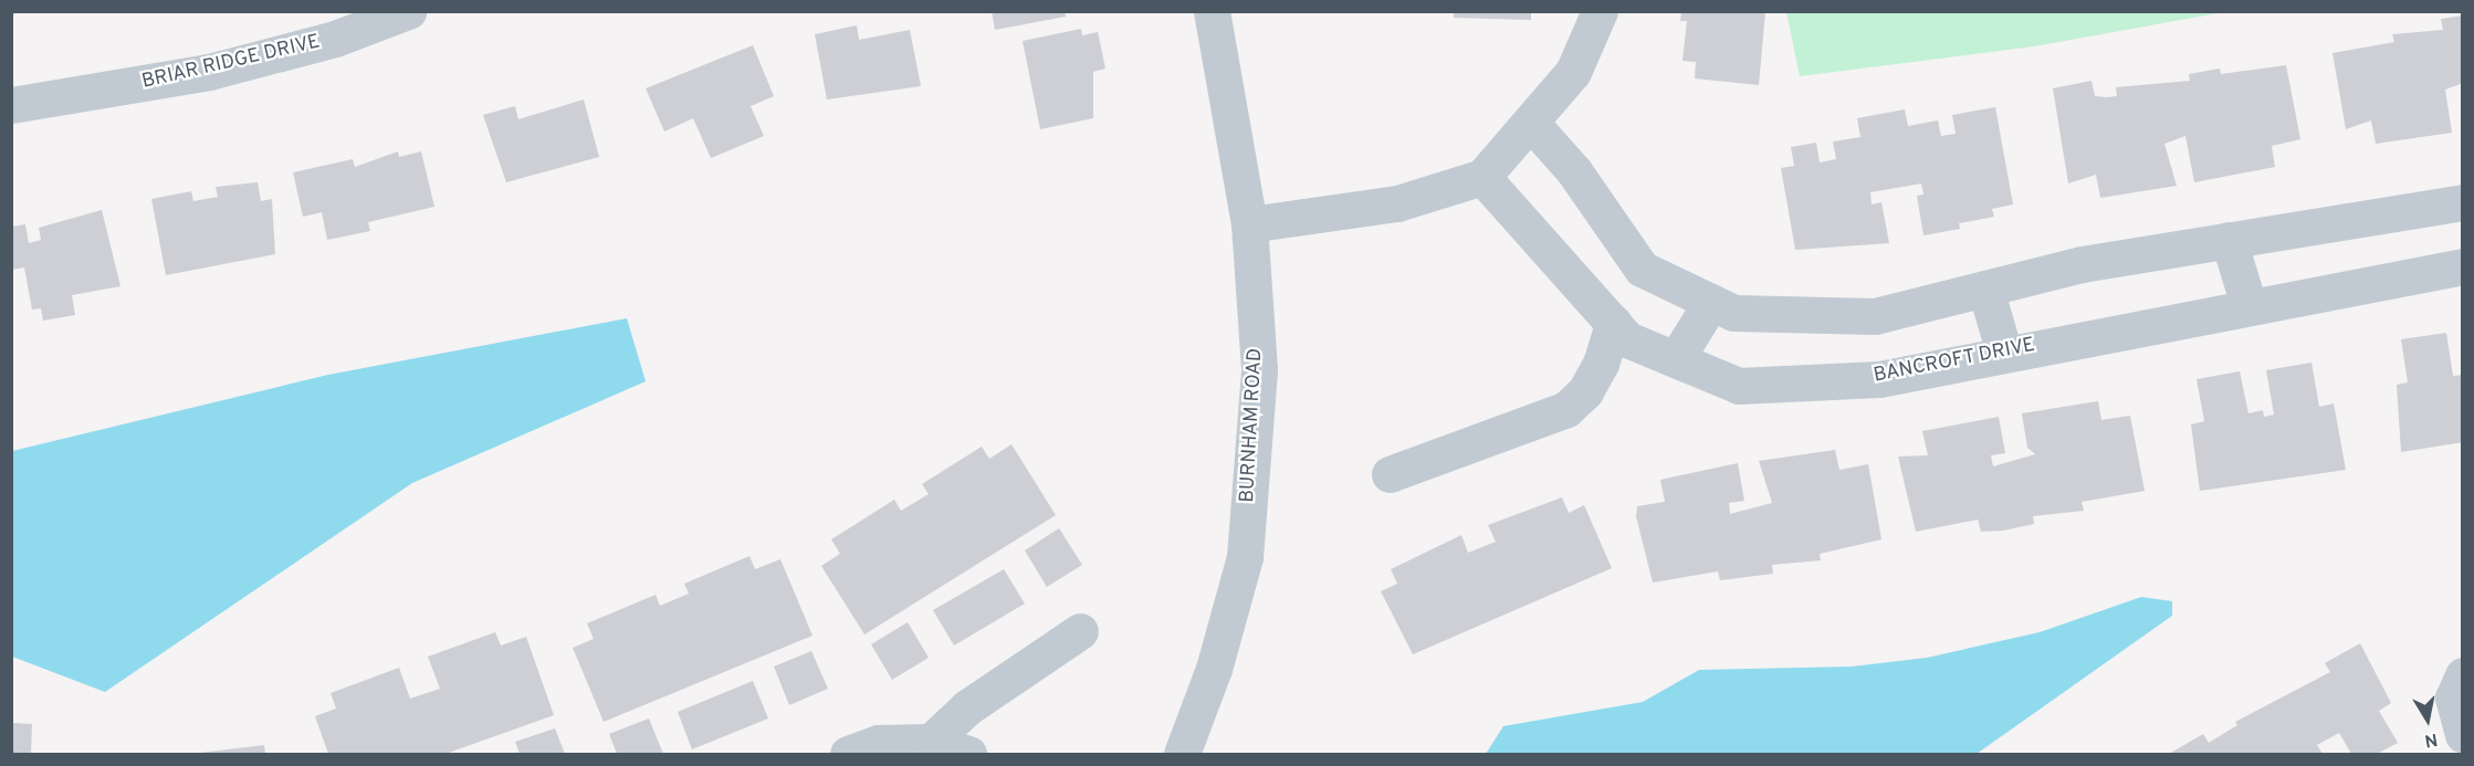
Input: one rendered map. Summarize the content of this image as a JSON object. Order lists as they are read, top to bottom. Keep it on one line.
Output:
{"streets":{"street":["BRIAR RIDGE DRIVE","BANCROFT DRIVE","BURNHAM ROAD"]},"north":"bottom"}
